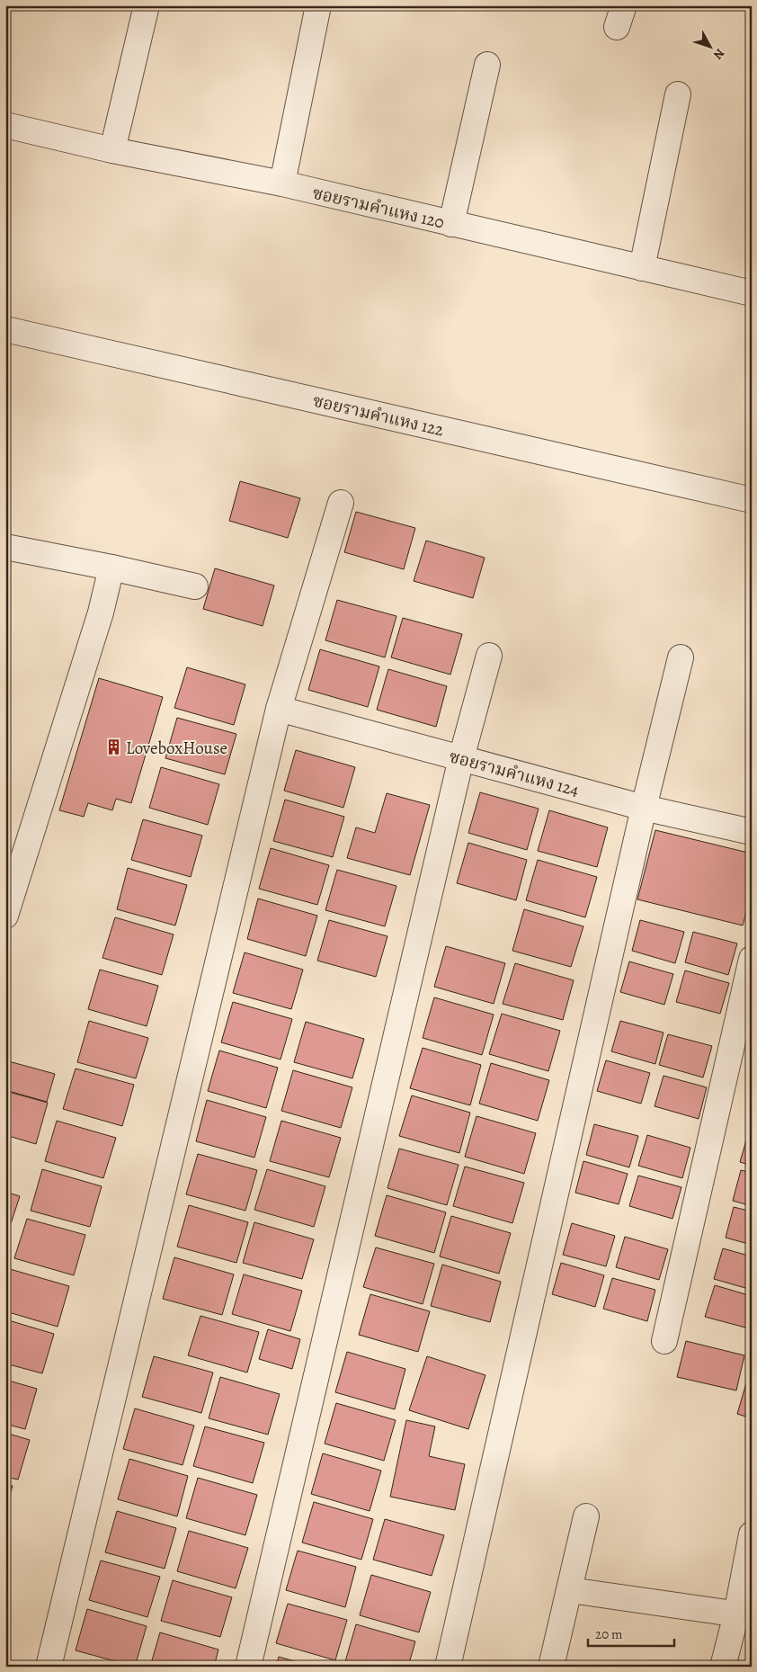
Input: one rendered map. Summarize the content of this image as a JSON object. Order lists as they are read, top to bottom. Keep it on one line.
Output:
{"streets":{"street":["ซอยรามคำแหง 120","ซอยรามคำแหง 122","ซอยรามคำแหง 124"]},"places":{"building":["LoveboxHouse"]},"scale_bar":"20 m","north":"bottom right"}
